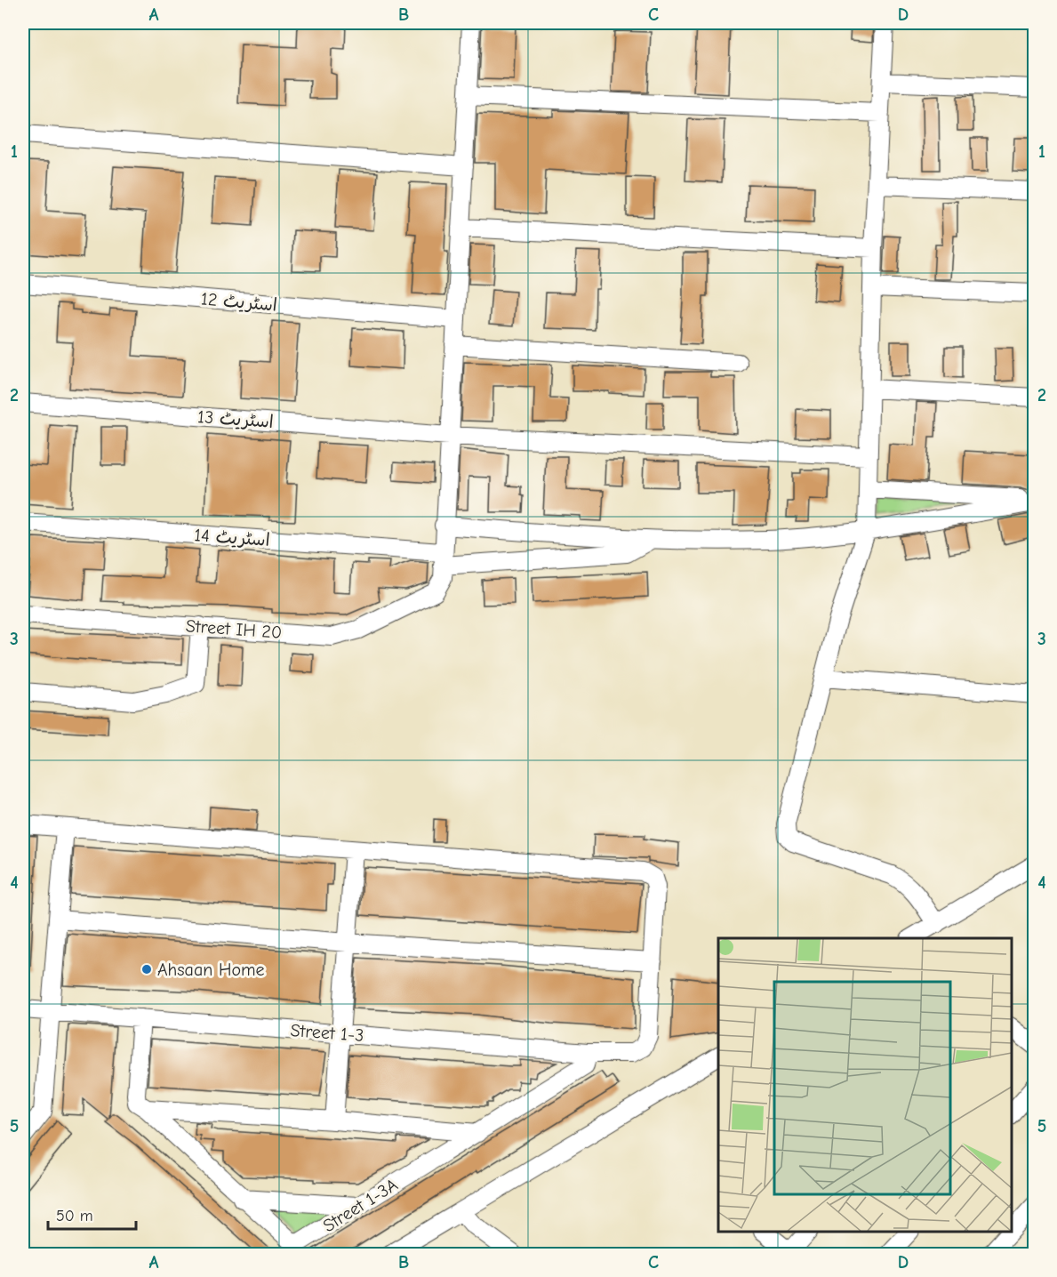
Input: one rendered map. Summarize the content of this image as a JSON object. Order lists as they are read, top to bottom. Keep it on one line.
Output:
{"streets":{"street":["اسٹریٹ 12","اسٹریٹ 13","اسٹریٹ 14","Street IH 20","Street 1-3","Street 1-3A"]},"crossings":[["اسٹریٹ 14","Street IH 20"],["Street 1-3","Street 1-3A"]],"places":["Ahsaan Home"],"scale_bar":"50 m","grid":{"columns":["A","B","C","D"],"rows":["1","2","3","4","5"]}}
